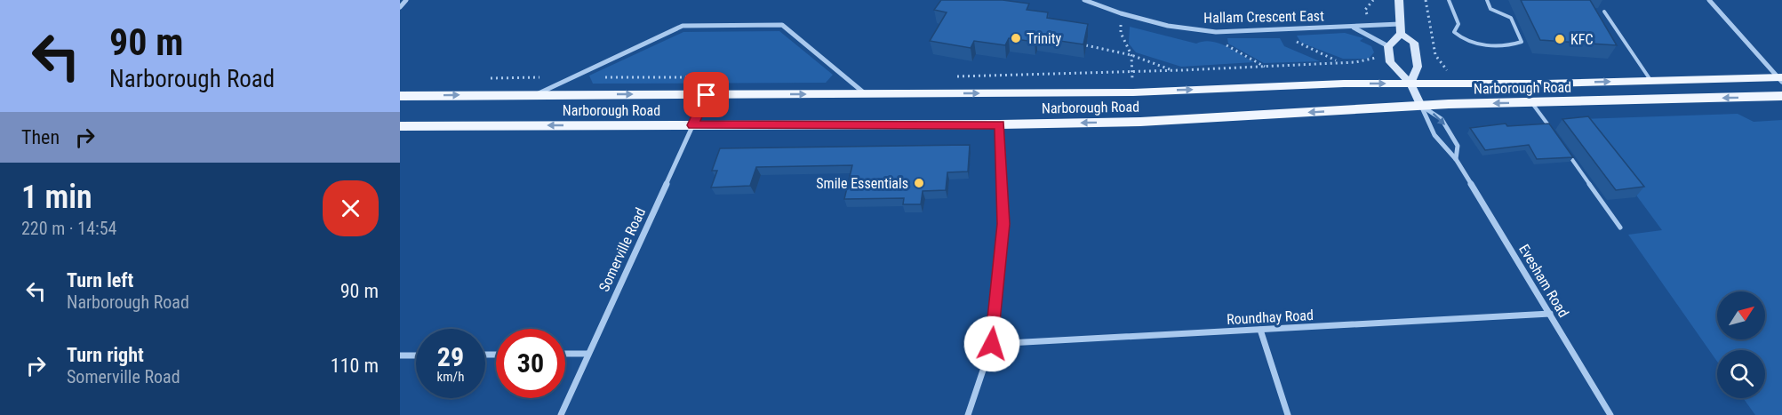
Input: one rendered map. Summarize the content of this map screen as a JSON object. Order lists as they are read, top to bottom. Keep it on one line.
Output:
{"streets":{"main road":["Narborough Road"],"street":["Hallam Crescent East","Somerville Road","Evesham Road","Roundhay Road"]},"crossings":[["Narborough Road","Somerville Road"],["Narborough Road","Evesham Road"],["Evesham Road","Roundhay Road"]],"places":["Trinity","KFC","Smile Essentials"],"north":"top right","page":{"turn":["90 m","Narborough Road"],"then":"Then","heading":["1 min","220 m · 14:54"],"list":[{"name":"Turn left","note":"Narborough Road","value":"90 m"},{"name":"Turn right","note":"Somerville Road","value":"110 m"}],"speed":"29 km/h","limit":"30"}}
